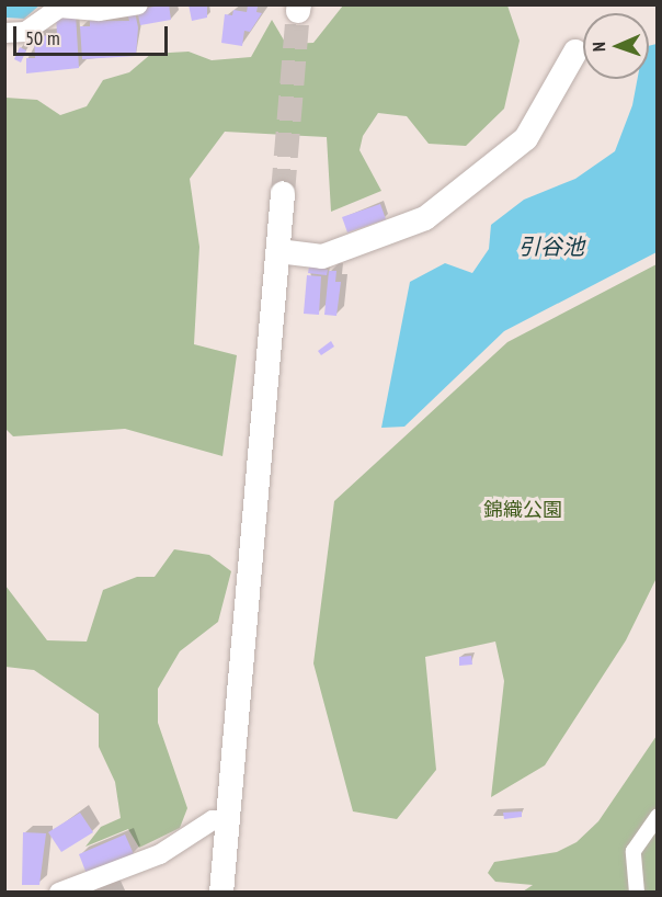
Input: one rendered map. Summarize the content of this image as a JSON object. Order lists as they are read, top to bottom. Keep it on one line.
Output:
{"water":["引谷池"],"parks":["錦織公園"],"scale_bar":"50 m","north":"left"}
